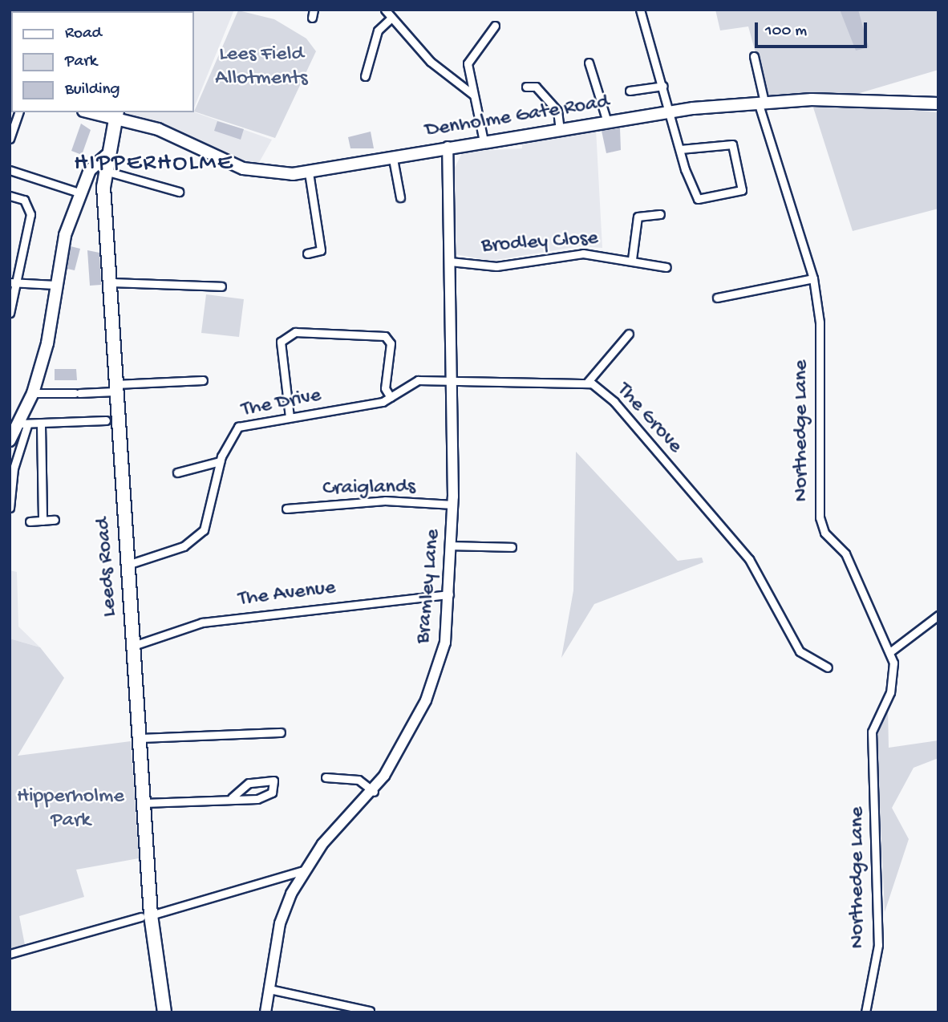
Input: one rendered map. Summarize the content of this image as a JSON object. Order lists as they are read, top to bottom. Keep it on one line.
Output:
{"streets":{"highway":["Leeds Road"],"main road":["Denholme Gate Road"],"street":["Brodley Close","The Drive","The Grove","Northedge Lane","Craiglands","Bramley Lane","The Avenue"]},"crossings":[["Denholme Gate Road","Northedge Lane"],["Denholme Gate Road","Leeds Road"],["Denholme Gate Road","Bramley Lane"],["Brodley Close","Bramley Lane"],["The Drive","The Grove"],["The Drive","Leeds Road"],["The Drive","Bramley Lane"],["The Grove","Bramley Lane"],["Craiglands","Bramley Lane"],["Leeds Road","The Avenue"],["Bramley Lane","The Avenue"]],"districts":["HIPPERHOLME"],"parks":["Lees Field Allotments","Hipperholme Park"],"legend":["Road","Park","Building"],"scale_bar":"100 m"}
